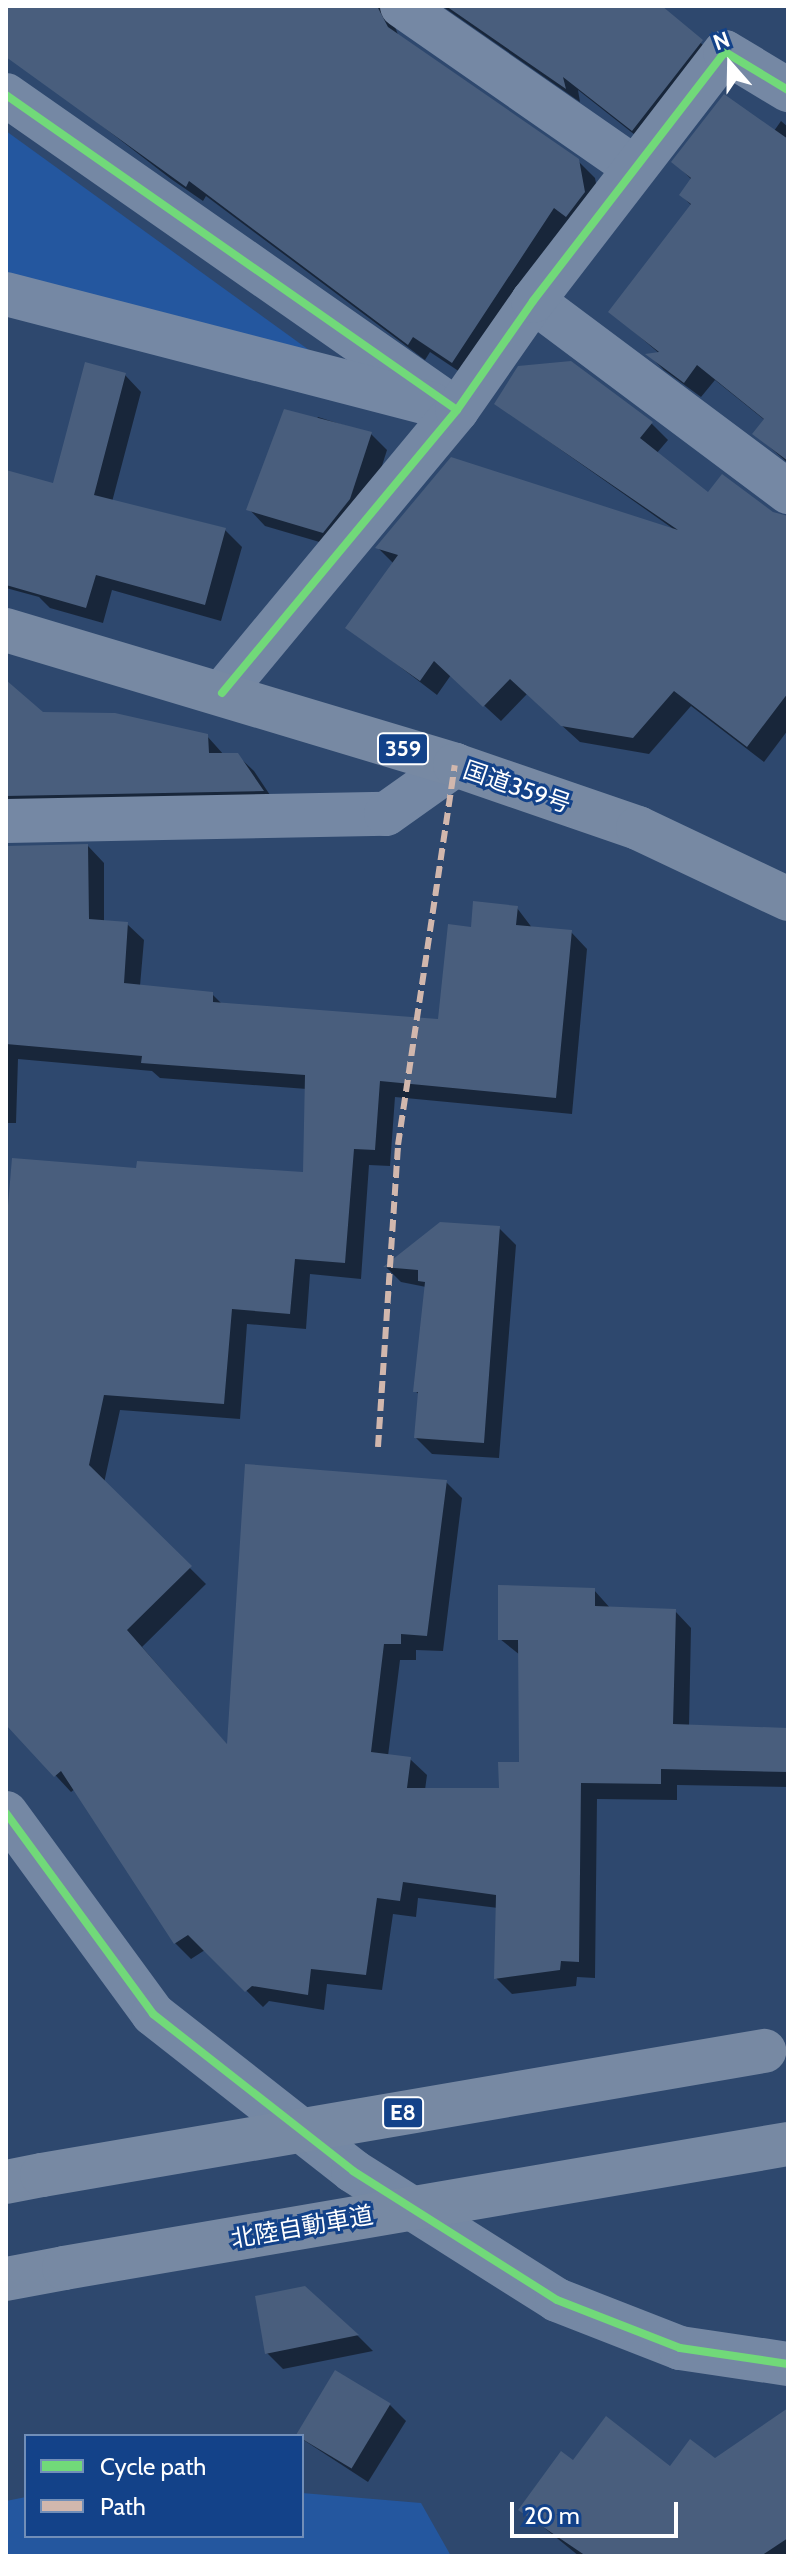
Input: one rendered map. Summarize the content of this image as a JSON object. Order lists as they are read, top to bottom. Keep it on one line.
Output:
{"streets":{"highway":["359","国道359号","E8","北陸自動車道"]},"legend":["Cycle path","Path"],"scale_bar":"20 m","north":"top"}
